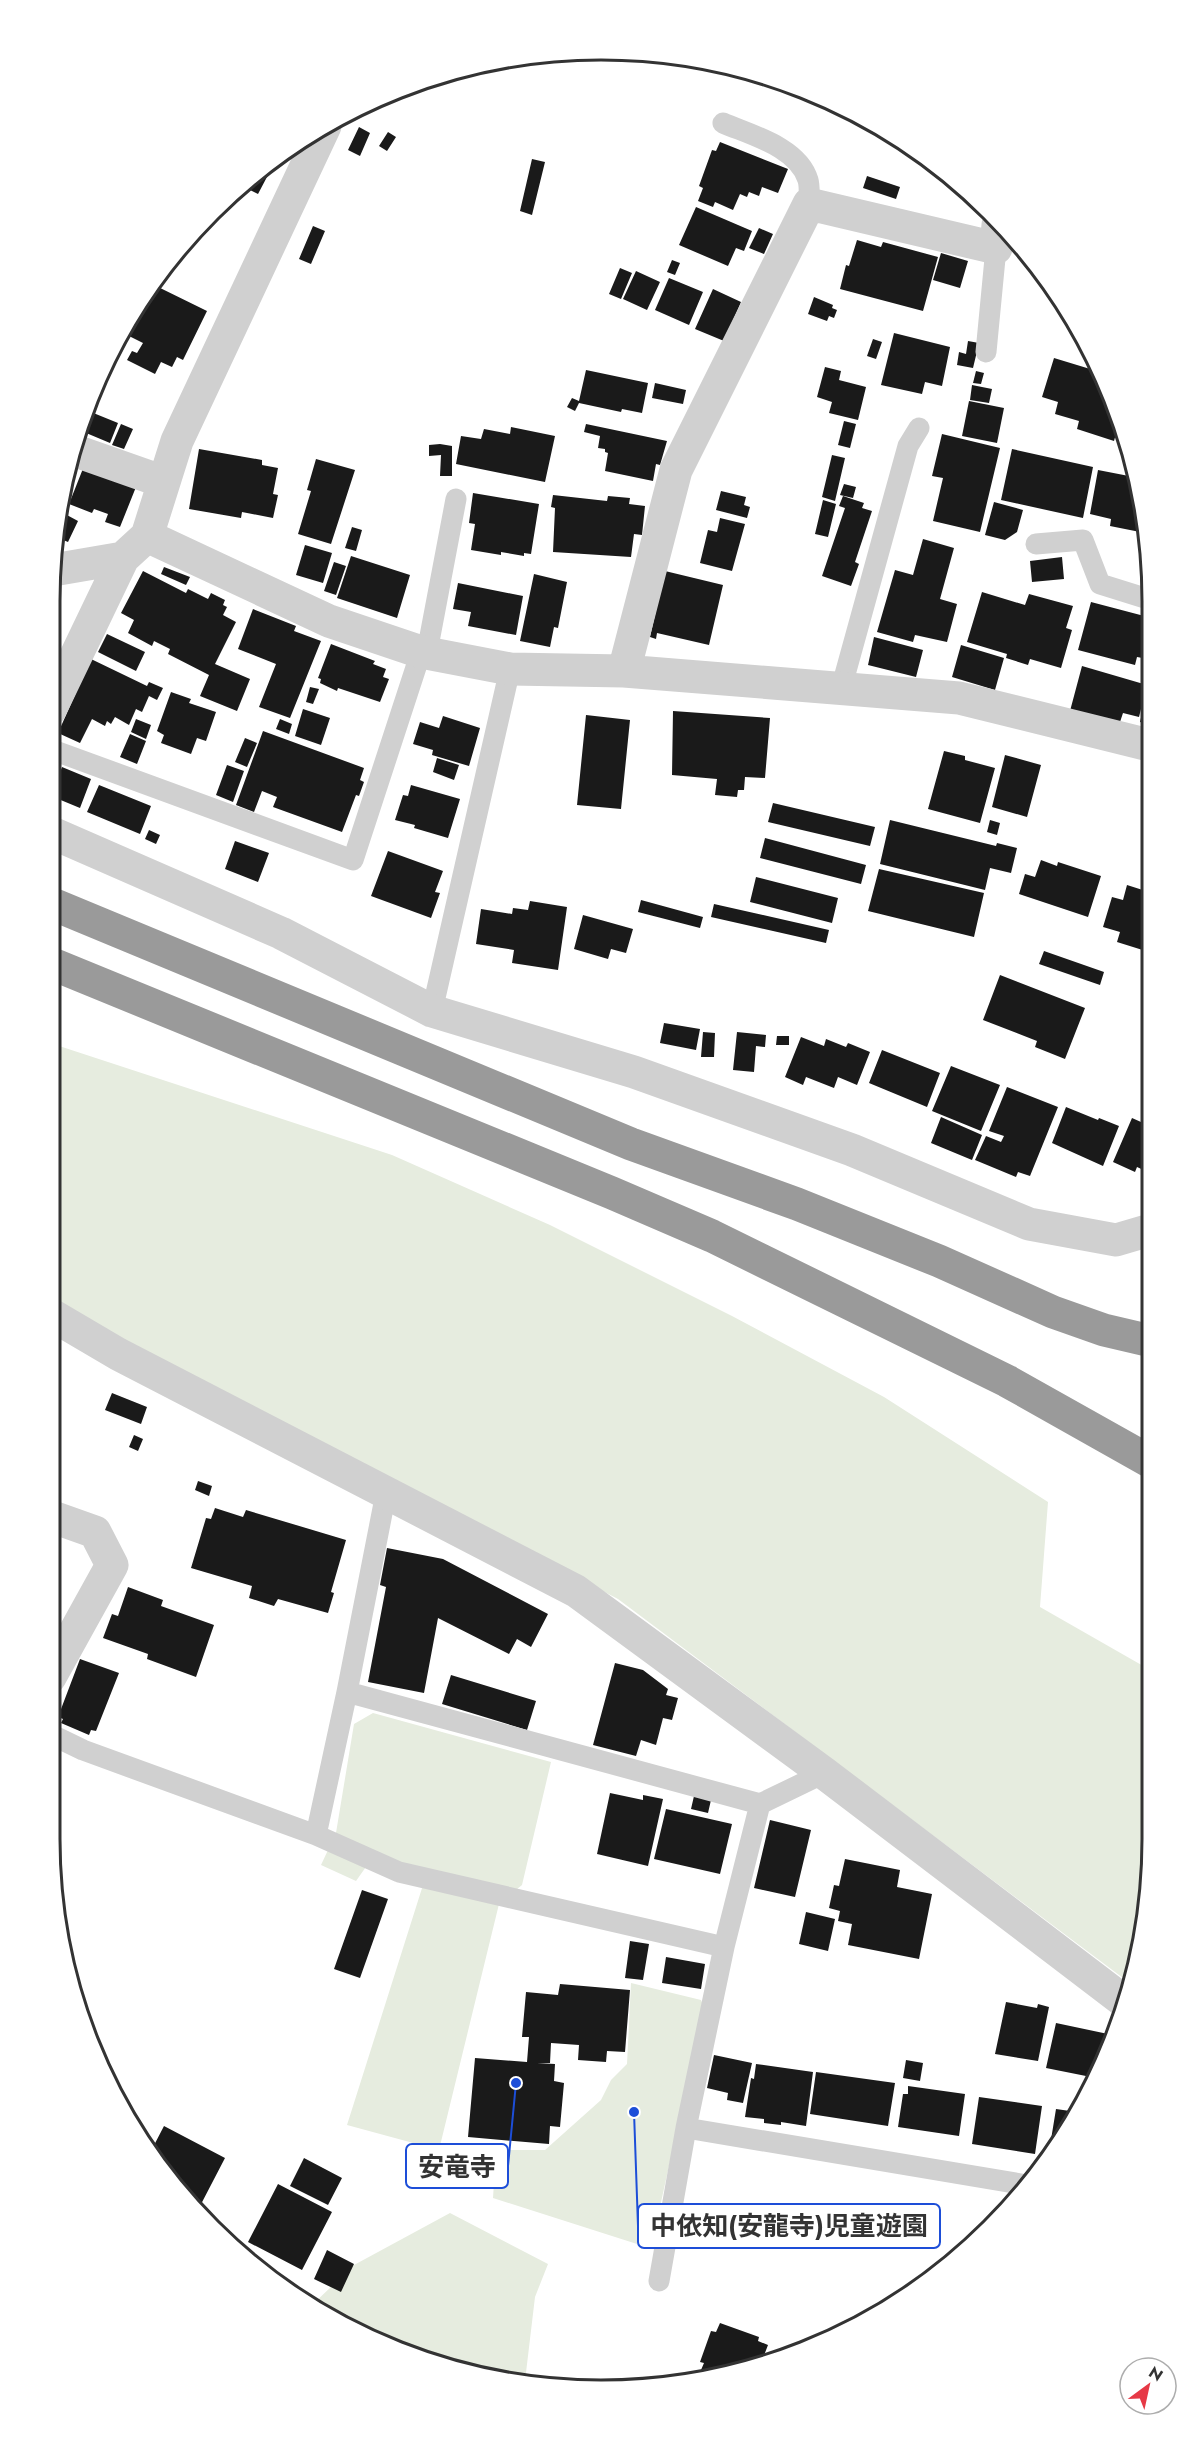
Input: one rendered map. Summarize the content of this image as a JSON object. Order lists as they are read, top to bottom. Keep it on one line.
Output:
{"places":["安竜寺","中依知(安龍寺)児童遊園"],"north":"top right"}
